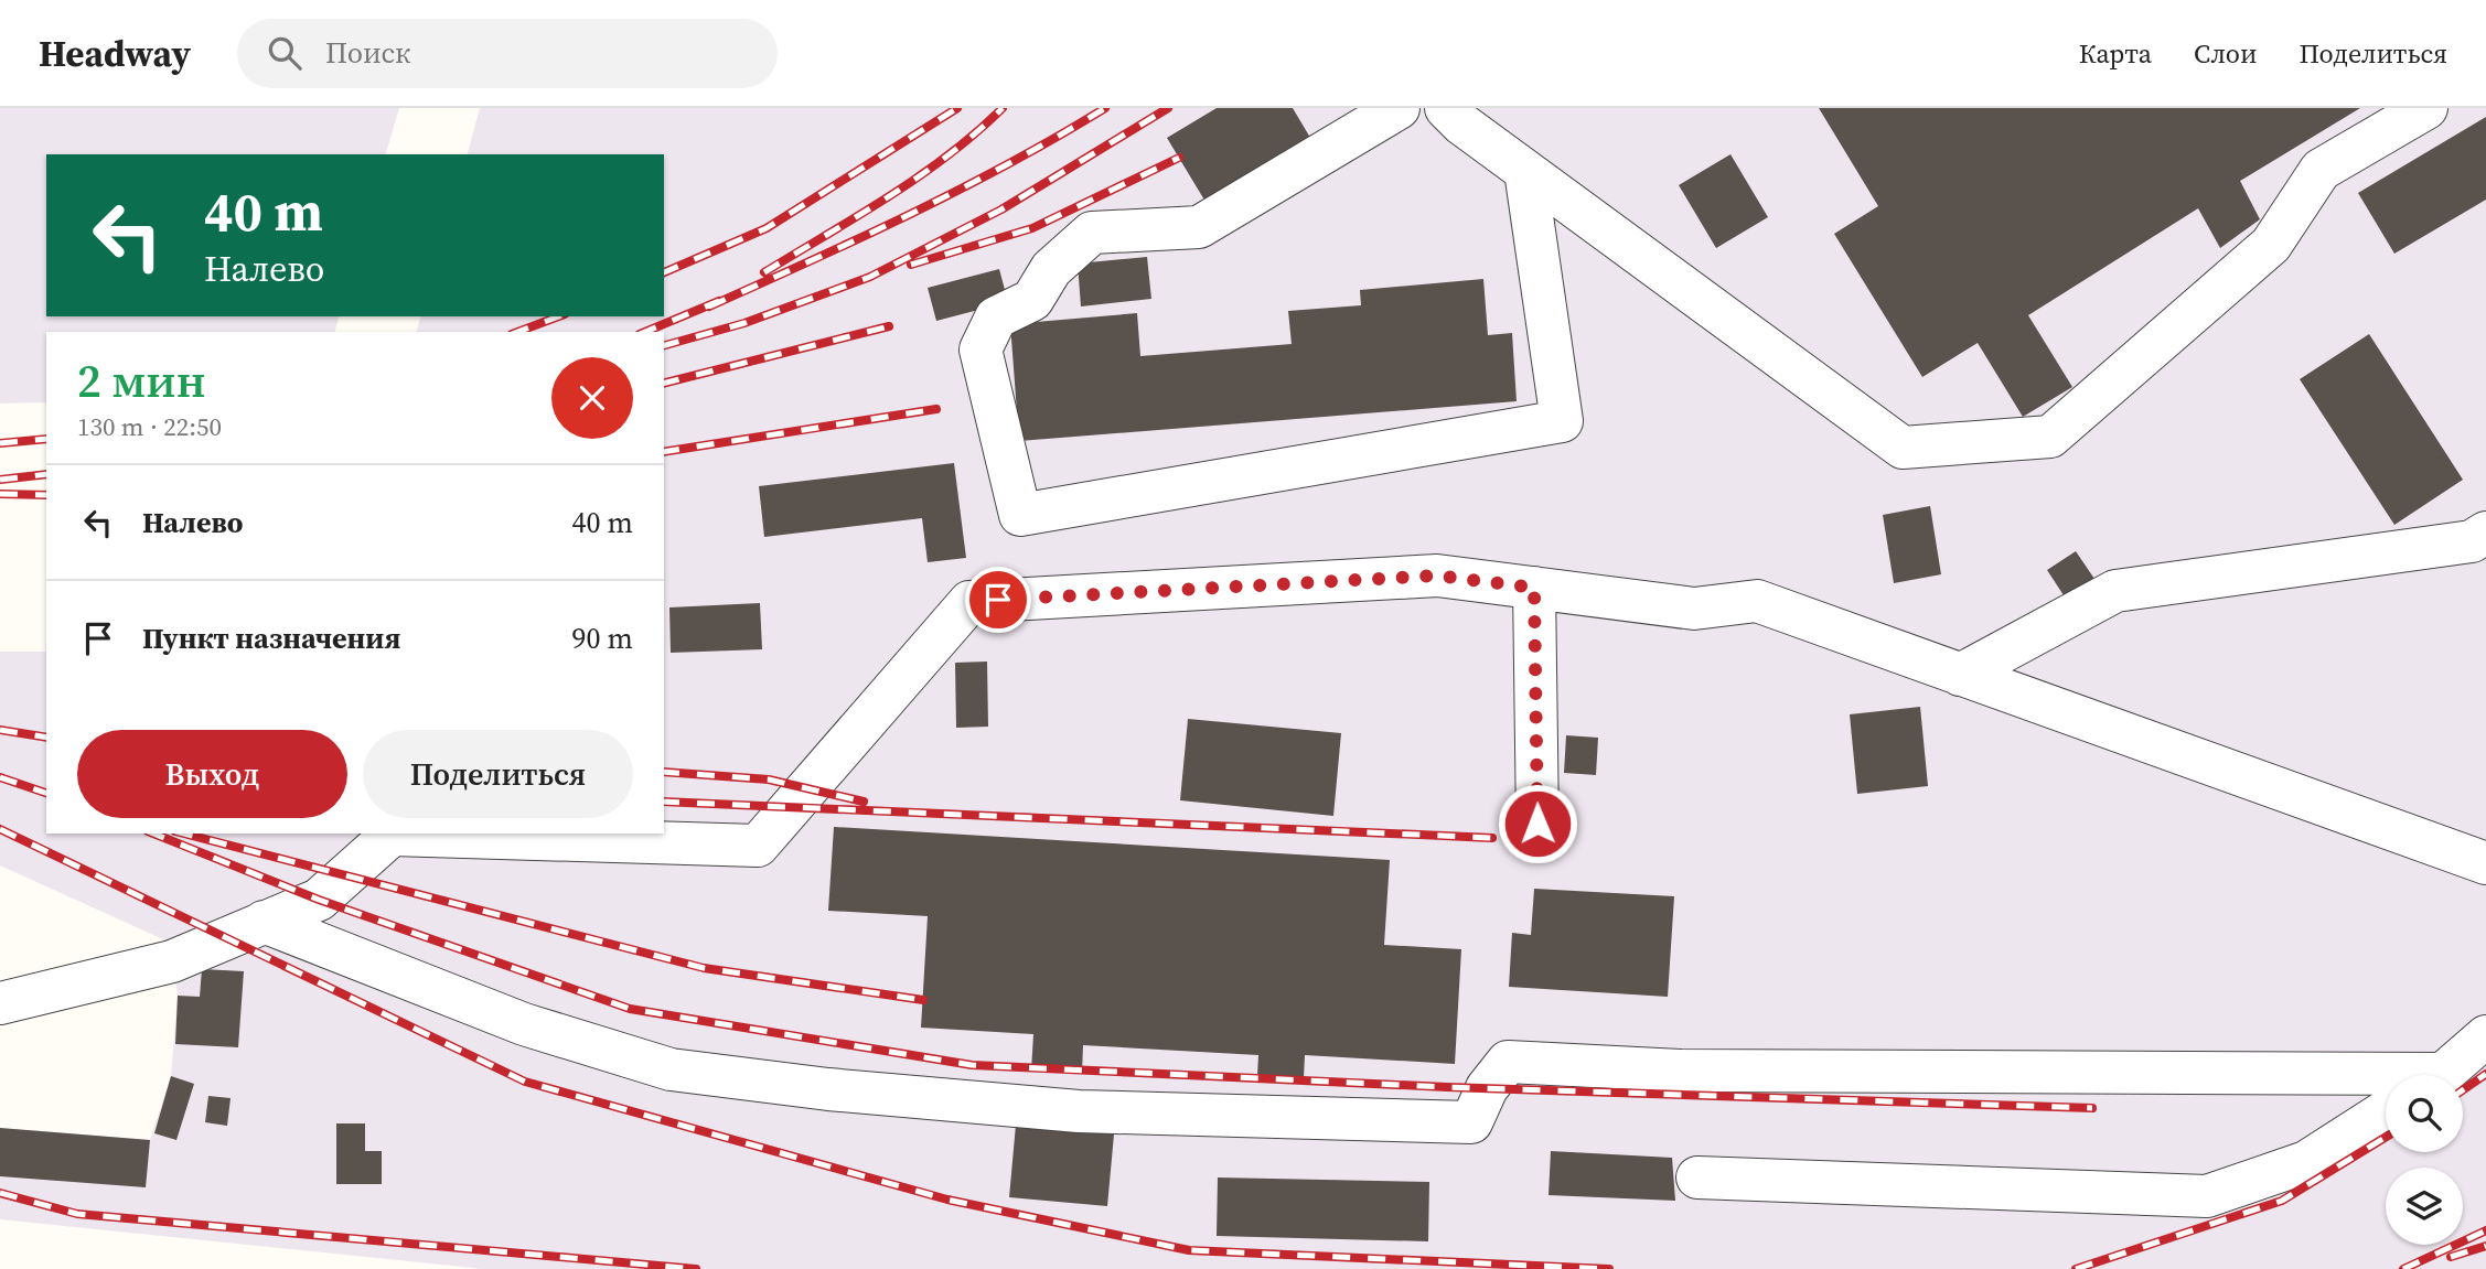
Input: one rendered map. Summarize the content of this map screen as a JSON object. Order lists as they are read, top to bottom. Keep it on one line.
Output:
{"page":{"header":"Headway","search":"Поиск","nav":["Карта","Слои","Поделиться"],"turn":["40 m","Налево"],"heading":["2 мин","130 m · 22:50"],"list":[{"name":"Налево","value":"40 m"},{"name":"Пункт назначения","value":"90 m"}],"buttons":["Выход","Поделиться"]}}
